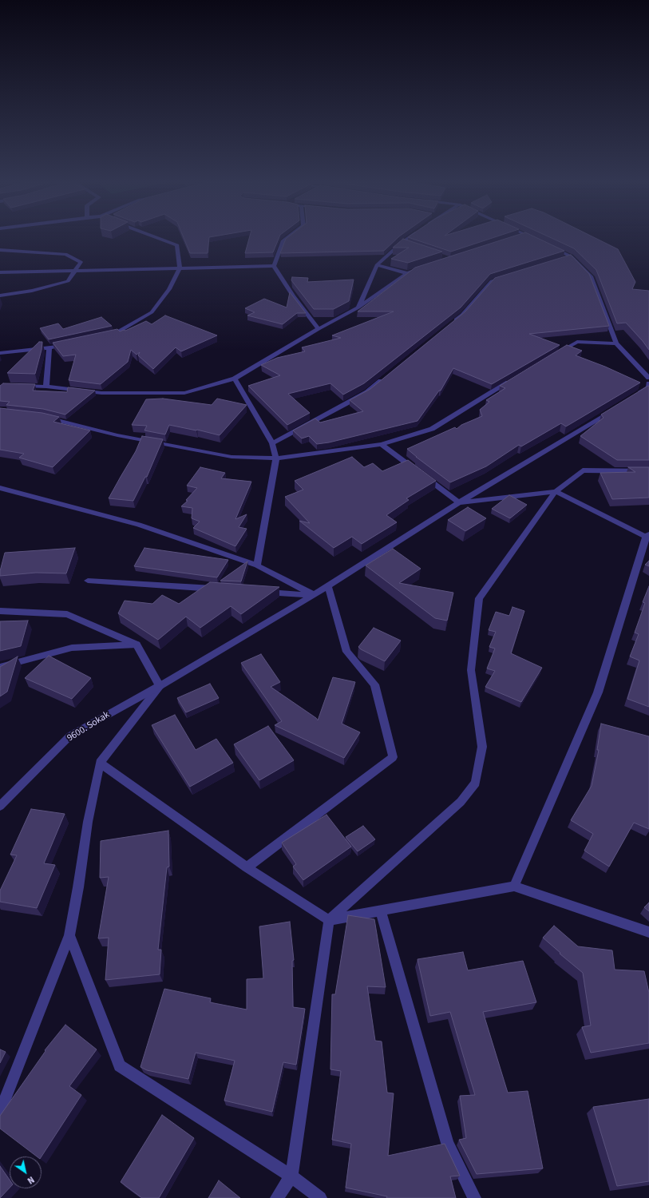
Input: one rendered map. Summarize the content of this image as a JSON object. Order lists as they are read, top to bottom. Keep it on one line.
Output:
{"streets":{"street":["9600. Sokak"]},"north":"bottom right"}
